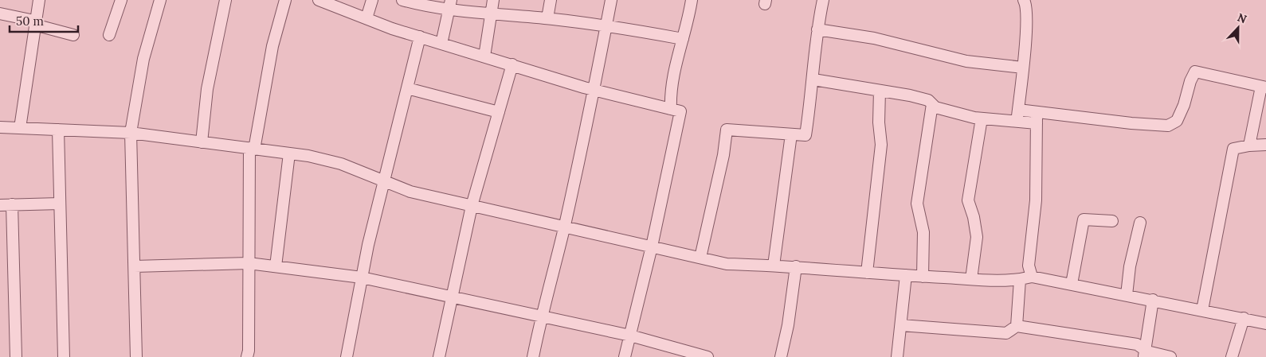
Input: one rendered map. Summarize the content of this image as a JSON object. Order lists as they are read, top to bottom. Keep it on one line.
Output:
{"scale_bar":"50 m","north":"top"}
